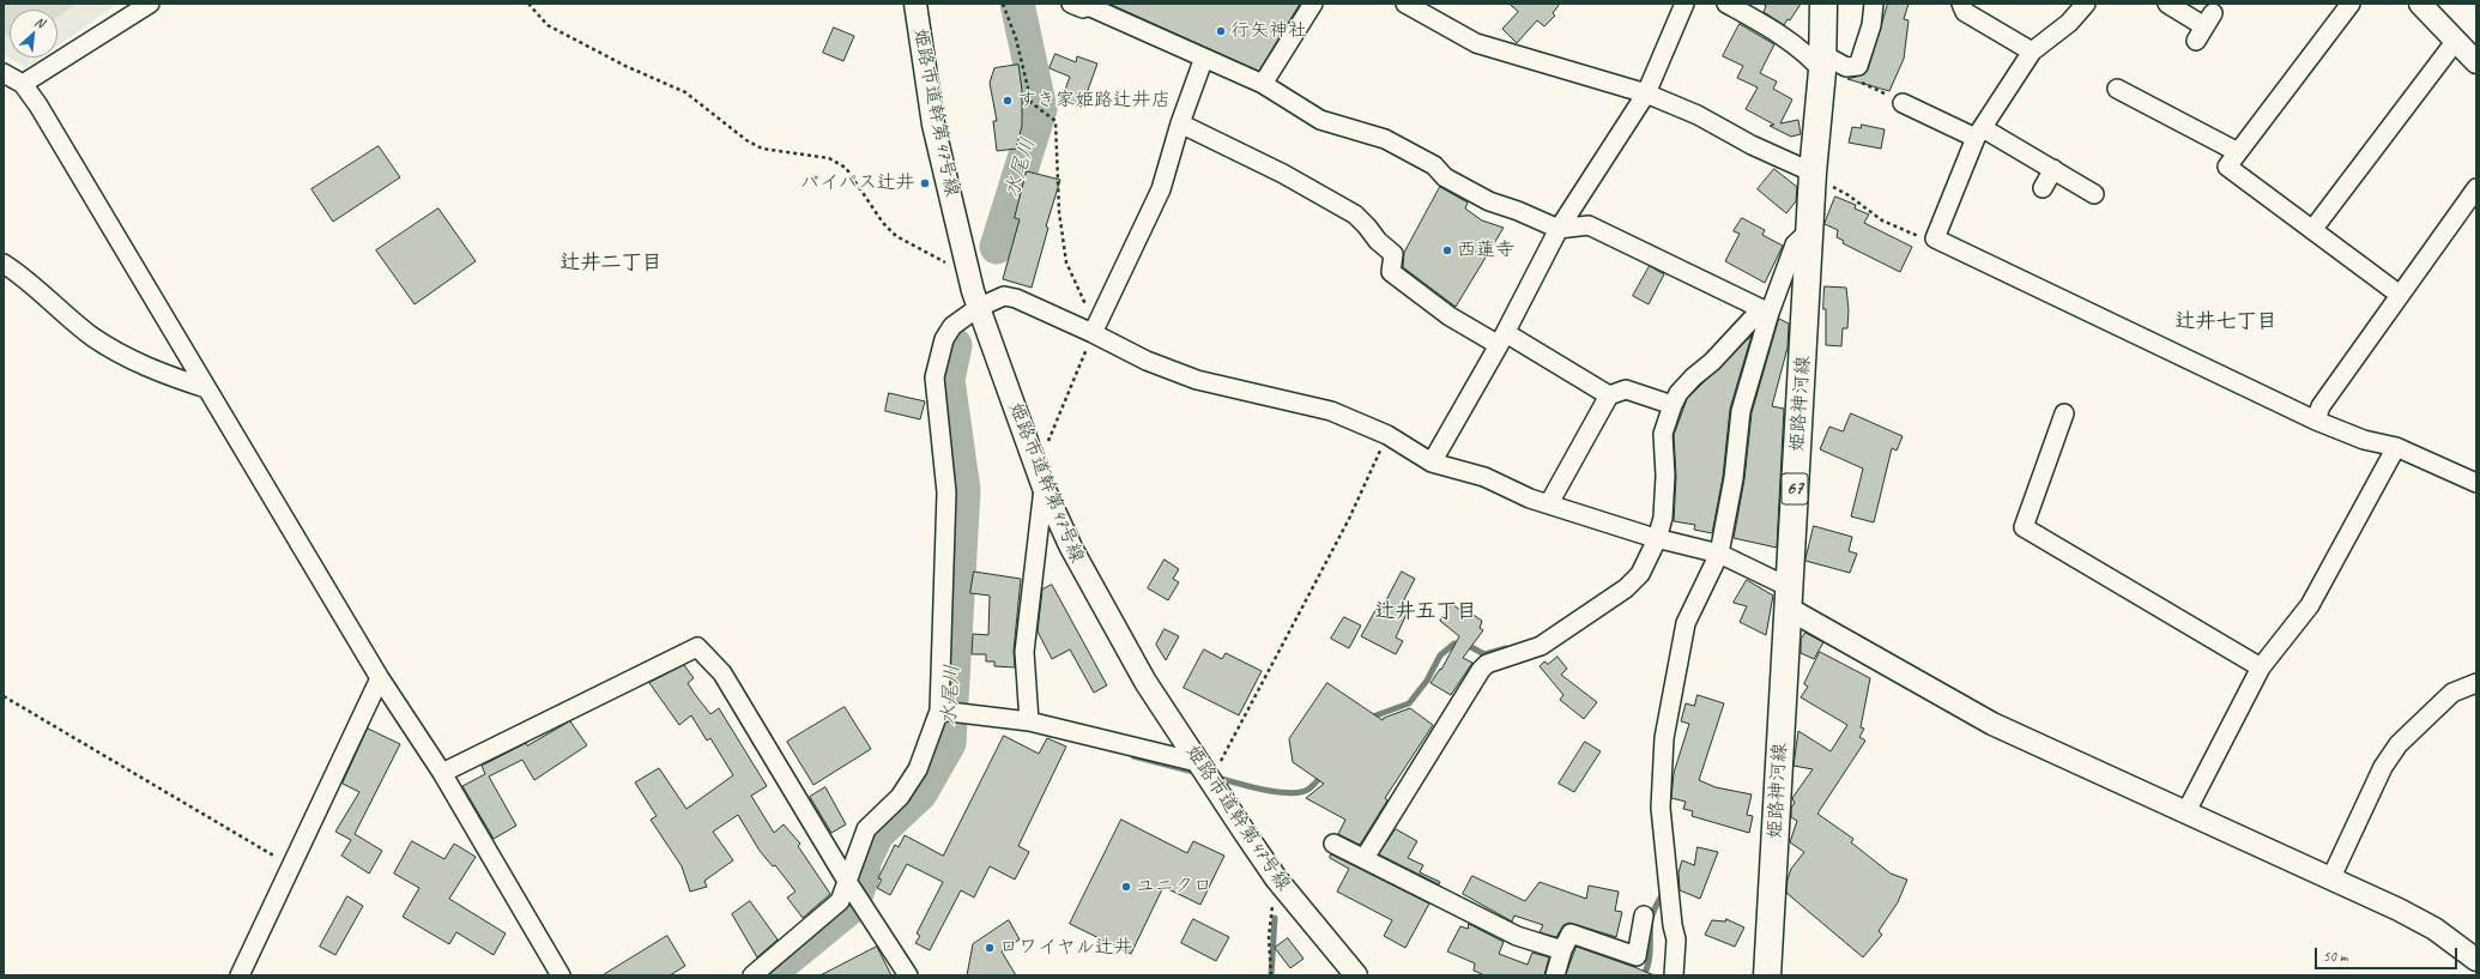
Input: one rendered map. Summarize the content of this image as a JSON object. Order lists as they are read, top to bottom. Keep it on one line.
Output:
{"streets":{"main road":["姫路神河線","67"],"street":["姫路市道幹第47号線"]},"districts":["辻井二丁目","辻井七丁目","辻井五丁目"],"water":["水尾川"],"places":["行矢神社","すき家姫路辻井店","バイパス辻井","西蓮寺","ユニクロ","ロワイヤル辻井"],"scale_bar":"50 m","north":"top right"}
